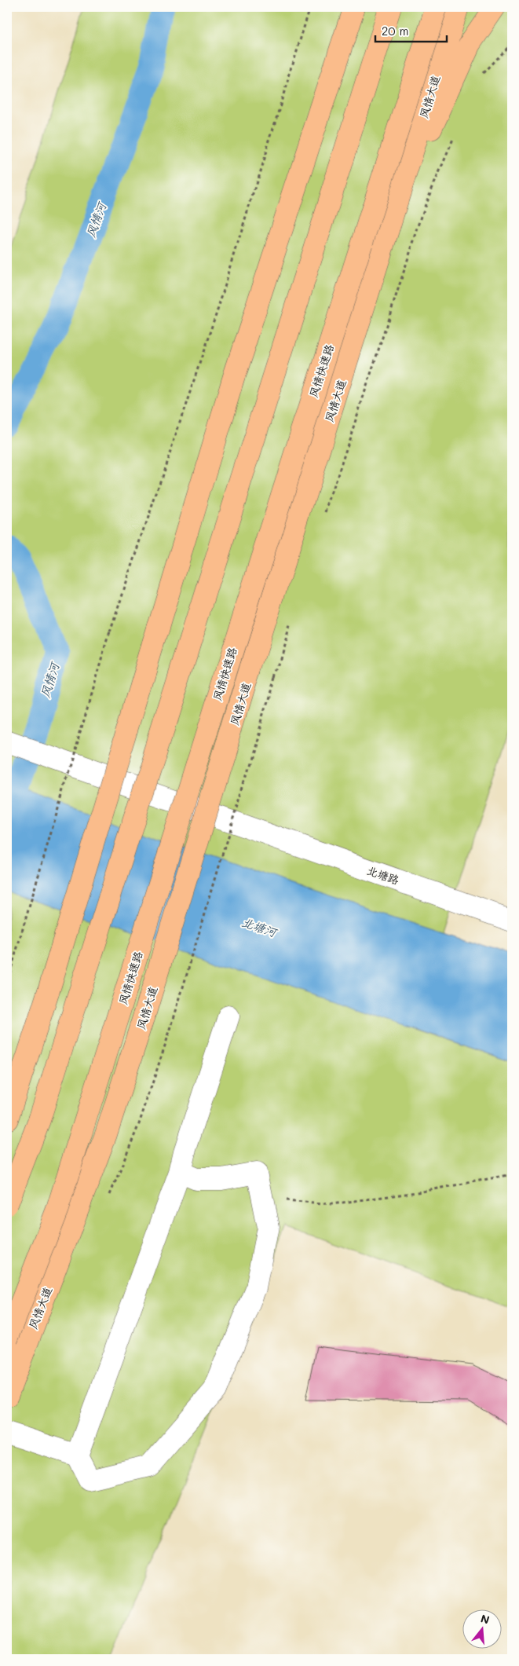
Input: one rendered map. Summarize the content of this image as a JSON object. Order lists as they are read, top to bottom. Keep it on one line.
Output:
{"streets":{"main road":["风情大道","风情快速路"],"street":["北塘路"]},"water":["风情河","北塘河"],"scale_bar":"20 m","north":"top"}
